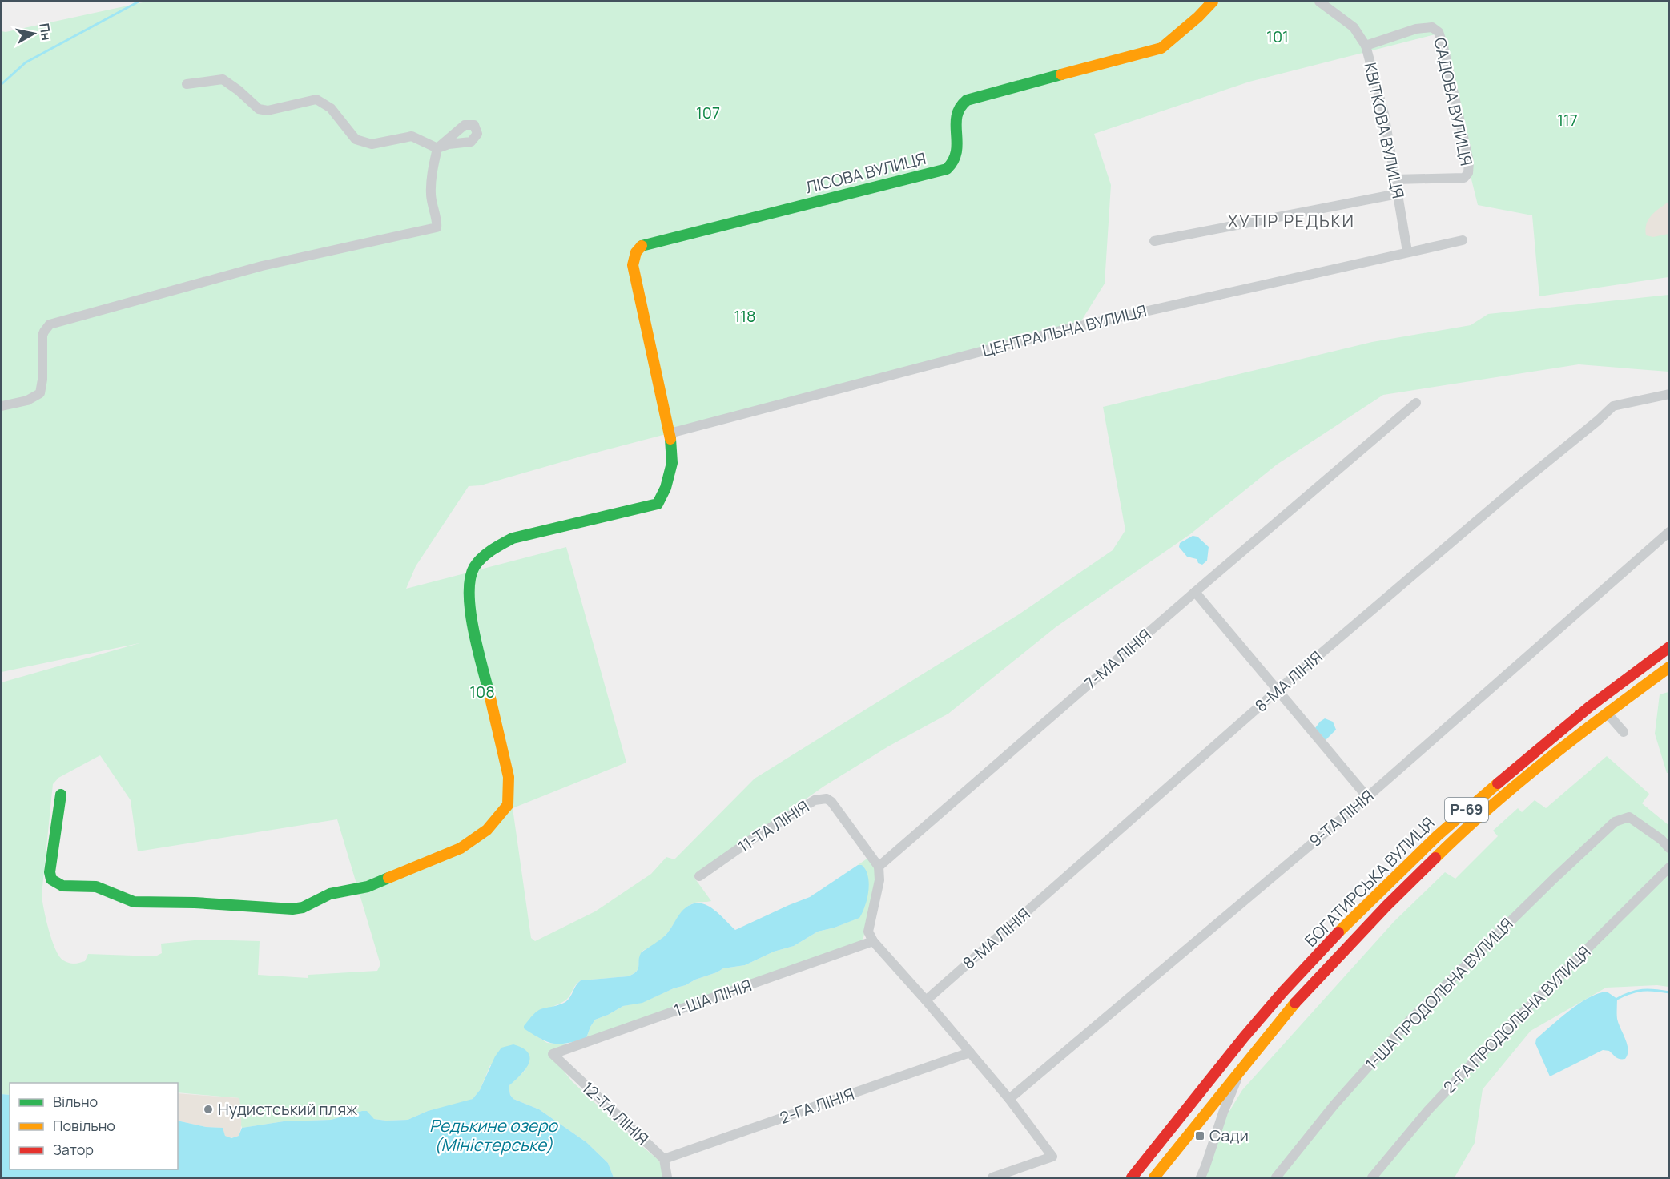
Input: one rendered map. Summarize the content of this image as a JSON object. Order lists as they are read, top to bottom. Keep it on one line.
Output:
{"streets":{"street":["САДОВА ВУЛИЦЯ","КВІТКОВА ВУЛИЦЯ","ЛІСОВА ВУЛИЦЯ","ЦЕНТРАЛЬНА ВУЛИЦЯ","7-МА ЛІНІЯ","8-МА ЛІНІЯ","Р-69","9-ТА ЛІНІЯ","11-ТА ЛІНІЯ","БОГАТИРСЬКА ВУЛИЦЯ","1-ША ПРОДОЛЬНА ВУЛИЦЯ","1-ША ЛІНІЯ","2-ГА ПРОДОЛЬНА ВУЛИЦЯ","2-ГА ЛІНІЯ","12-ТА ЛІНІЯ"]},"crossings":[["САДОВА ВУЛИЦЯ","КВІТКОВА ВУЛИЦЯ"],["КВІТКОВА ВУЛИЦЯ","ЦЕНТРАЛЬНА ВУЛИЦЯ"],["ЛІСОВА ВУЛИЦЯ","ЦЕНТРАЛЬНА ВУЛИЦЯ"],["7-МА ЛІНІЯ","11-ТА ЛІНІЯ"],["1-ША ЛІНІЯ","12-ТА ЛІНІЯ"],["2-ГА ЛІНІЯ","12-ТА ЛІНІЯ"]],"districts":["ХУТІР РЕДЬКИ"],"water":["Редькине озеро (Міністерське)"],"parks":["101","107","117","118","108"],"places":{"other":["Нудистський пляж"],"transit":["Сади"]},"legend":["Вільно","Повільно","Затор"],"north":"right"}
